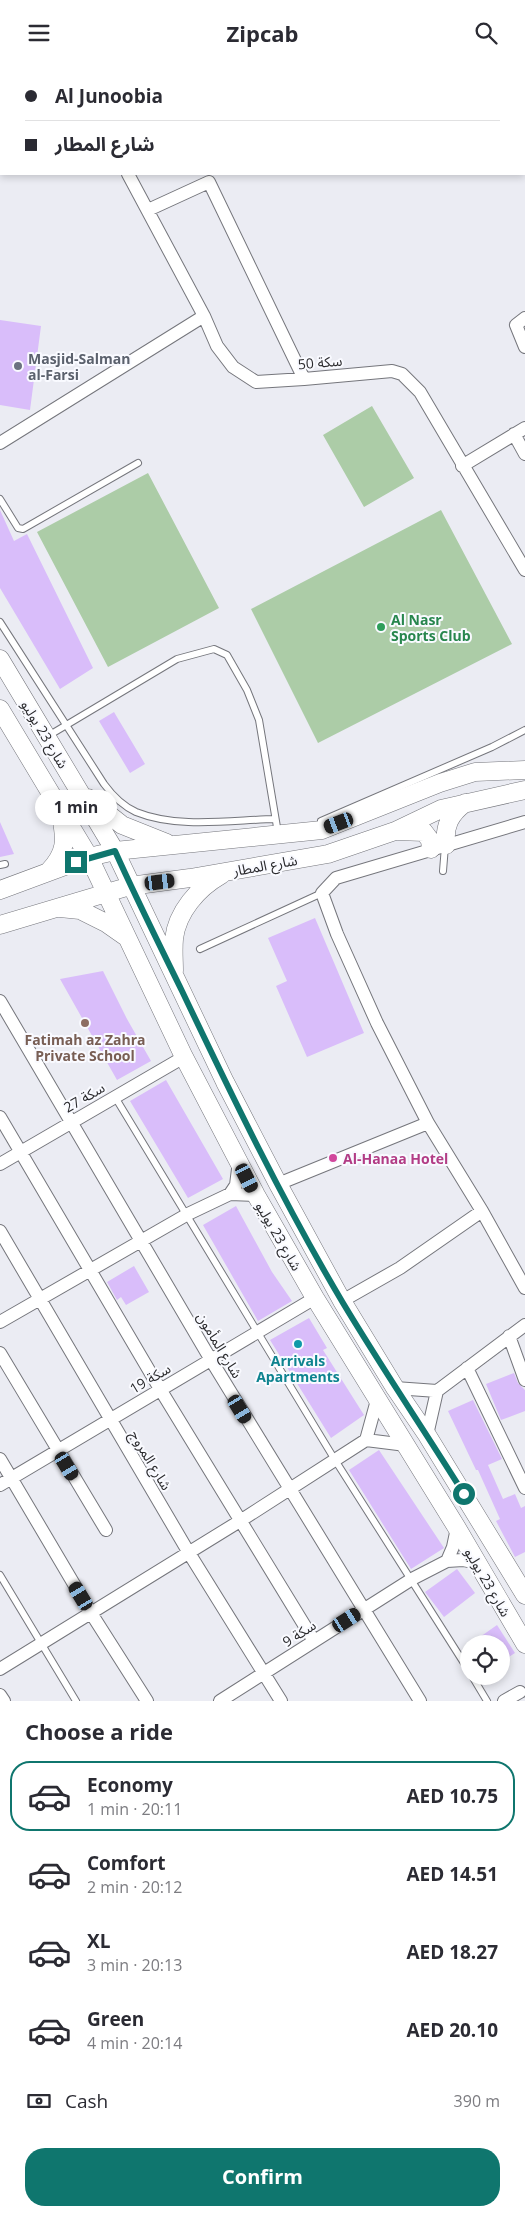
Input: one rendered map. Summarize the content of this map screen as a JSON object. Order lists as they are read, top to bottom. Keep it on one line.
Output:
{"streets":{"main road":["شارع 23 يوليو","شارع المطار"],"street":["سكة 50","سكة 27","شارع المأمون","سكة 19","شارع المروج","سكة 9"]},"crossings":[["شارع 23 يوليو","شارع المطار"],["شارع 23 يوليو","سكة 27"],["شارع 23 يوليو","سكة 19"],["شارع 23 يوليو","سكة 9"],["سكة 27","شارع المأمون"],["شارع المأمون","سكة 19"],["شارع المأمون","سكة 9"],["سكة 19","شارع المروج"],["شارع المروج","سكة 9"]],"places":["Masjid-Salman al-Farsi","Al Nasr Sports Club","Fatimah az Zahra Private School","Al-Hanaa Hotel","Arrivals Apartments"],"page":{"header":"Zipcab","banner":["Al Junoobia","شارع المطار"],"bubble":"1 min","heading":"Choose a ride","list":[{"name":"Economy","note":"1 min · 20:11","value":"AED 10.75"},{"name":"Comfort","note":"2 min · 20:12","value":"AED 14.51"},{"name":"XL","note":"3 min · 20:13","value":"AED 18.27"},{"name":"Green","note":"4 min · 20:14","value":"AED 20.10"}],"pay":["Cash","390 m"],"buttons":"Confirm"}}
